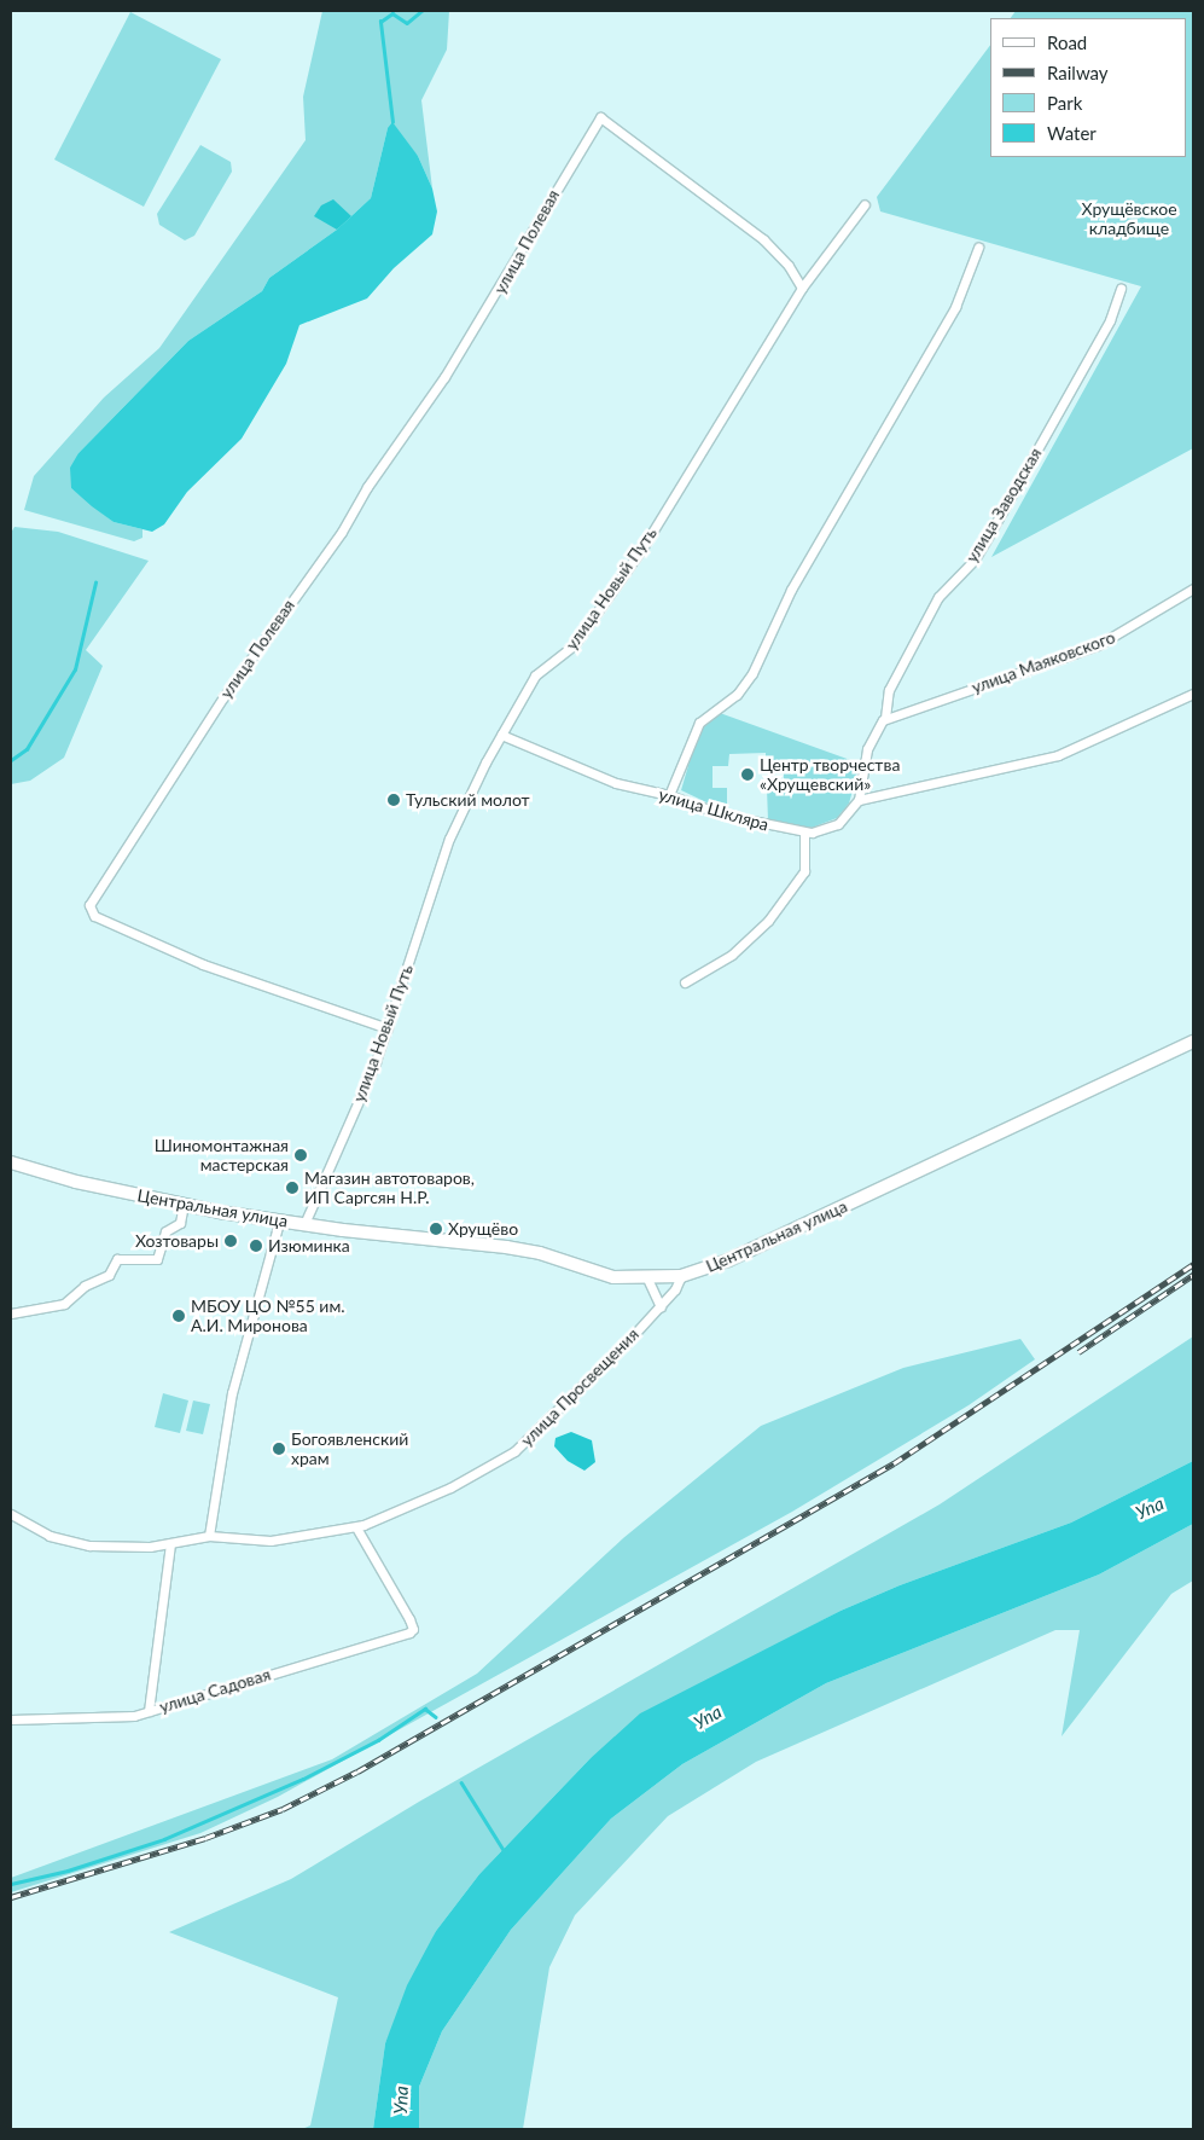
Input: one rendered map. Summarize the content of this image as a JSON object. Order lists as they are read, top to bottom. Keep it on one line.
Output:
{"streets":{"main road":["Центральная улица"],"street":["улица Полевая","улица Заводская","улица Новый Путь","улица Маяковского","улица Шкляра","улица Просвещения","улица Садовая"]},"crossings":[["улица Полевая","улица Новый Путь"],["улица Заводская","улица Маяковского"],["улица Новый Путь","улица Шкляра"],["улица Новый Путь","Центральная улица"],["Центральная улица","улица Просвещения"],["улица Просвещения","улица Садовая"]],"water":["Упа"],"parks":["Хрущёвское кладбище"],"places":["Центр творчества «Хрущевский»","Тульский молот","Шиномонтажная мастерская","Магазин автотоваров, ИП Саргсян Н.Р.","Хрущёво","Хозтовары","Изюминка","МБОУ ЦО №55 им. А.И. Миронова","Богоявленский храм"],"legend":["Road","Railway","Park","Water"]}
